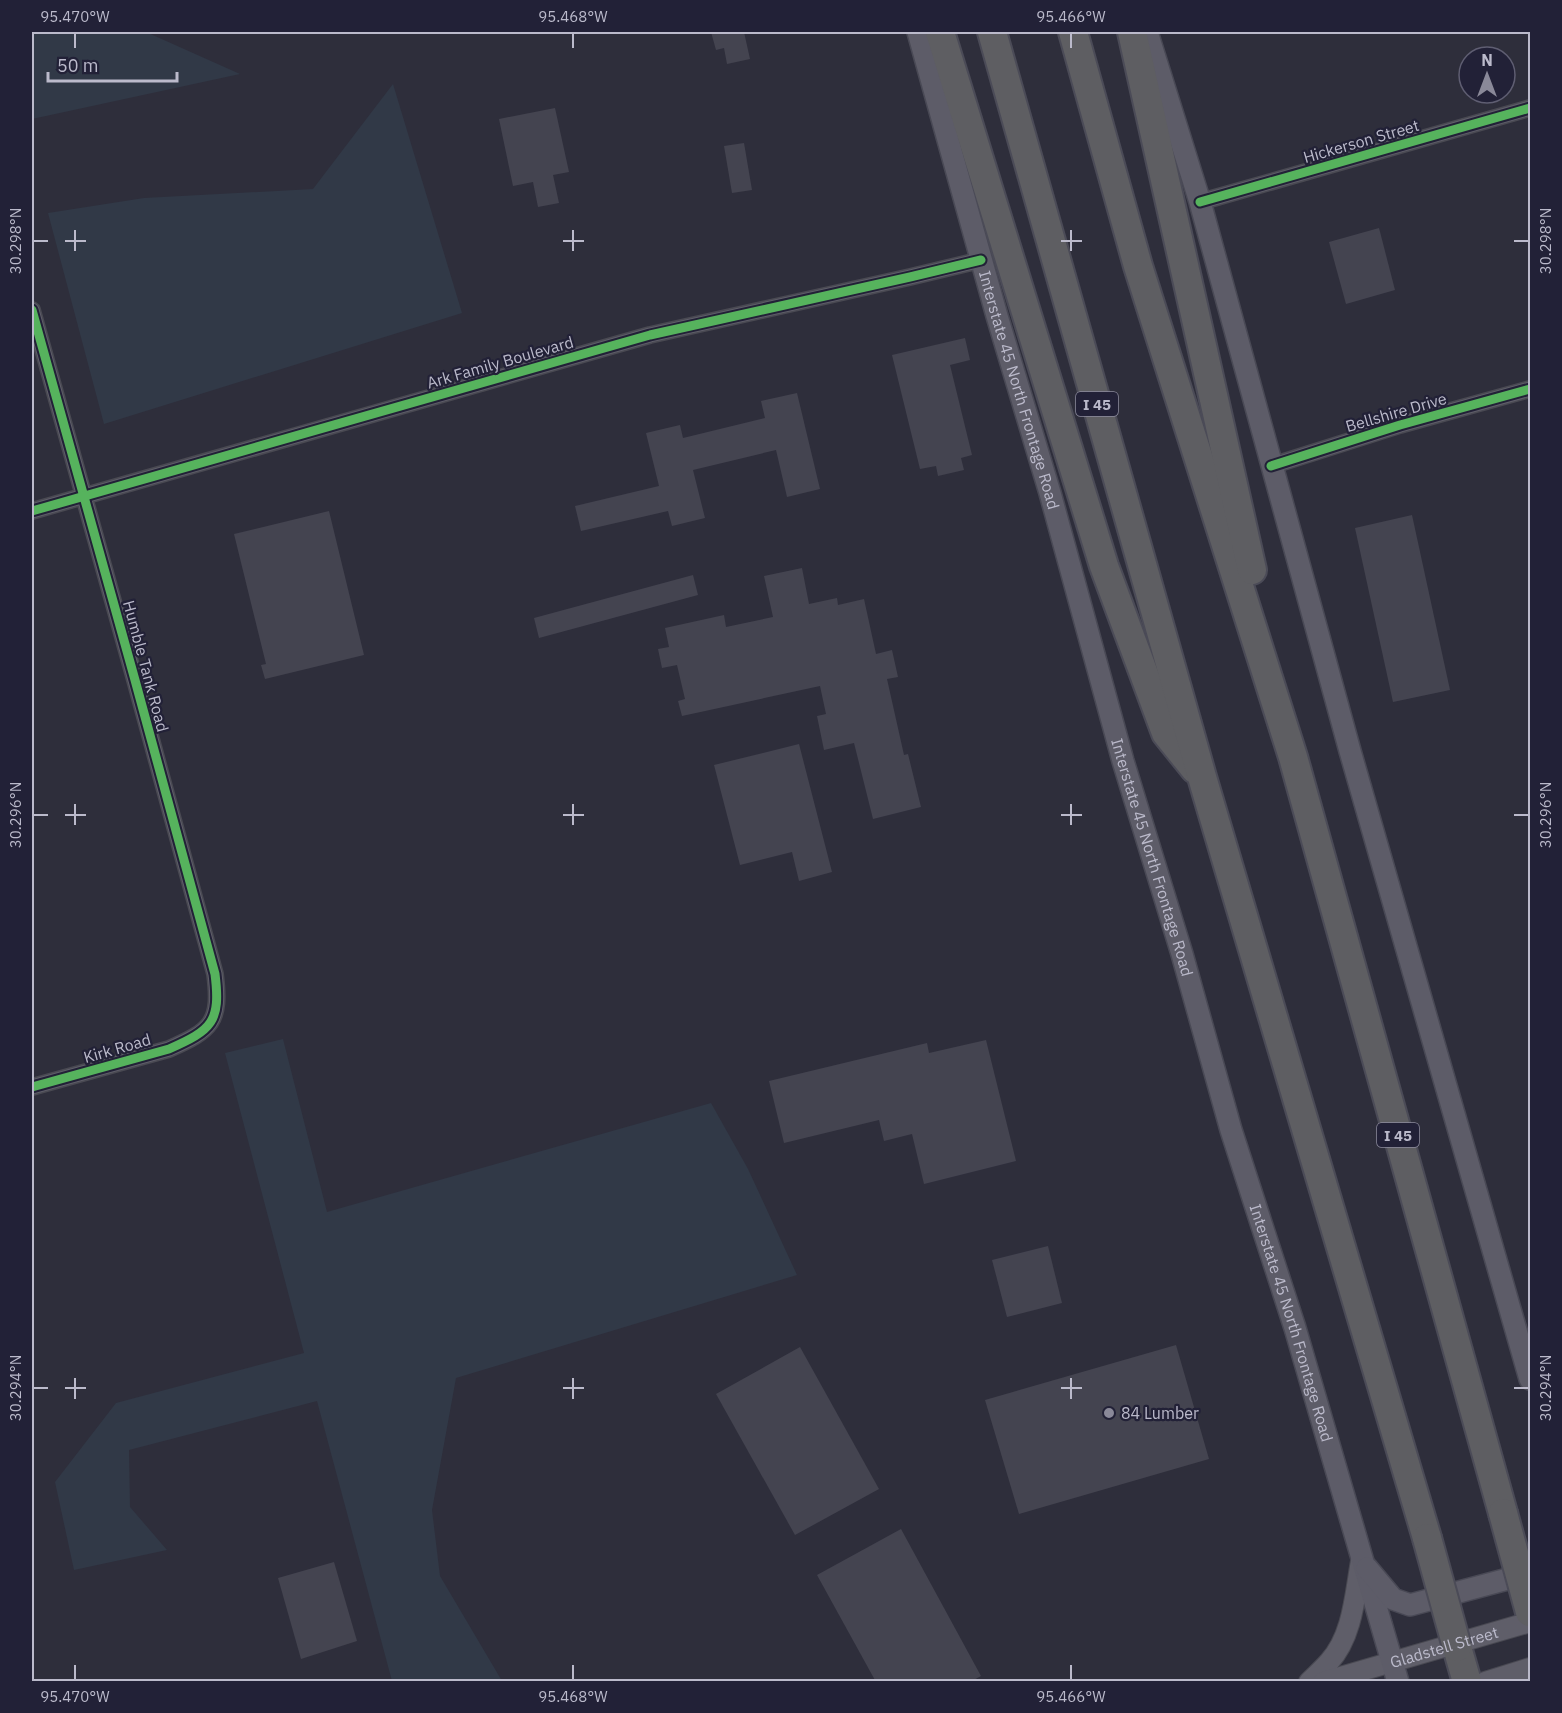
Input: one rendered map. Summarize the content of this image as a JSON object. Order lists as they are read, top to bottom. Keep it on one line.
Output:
{"streets":{"highway":["I 45"],"main road":["Interstate 45 North Frontage Road"],"street":["Hickerson Street","Ark Family Boulevard","Bellshire Drive","Humble Tank Road","Kirk Road","Gladstell Street"]},"crossings":[["Ark Family Boulevard","Interstate 45 North Frontage Road"],["Ark Family Boulevard","Humble Tank Road"],["Interstate 45 North Frontage Road","Gladstell Street"],["Humble Tank Road","Kirk Road"]],"places":["84 Lumber"],"scale_bar":"50 m","north":"top","coordinates":["95.470°W","95.468°W","95.466°W","30.298°N","30.296°N","30.294°N"]}
